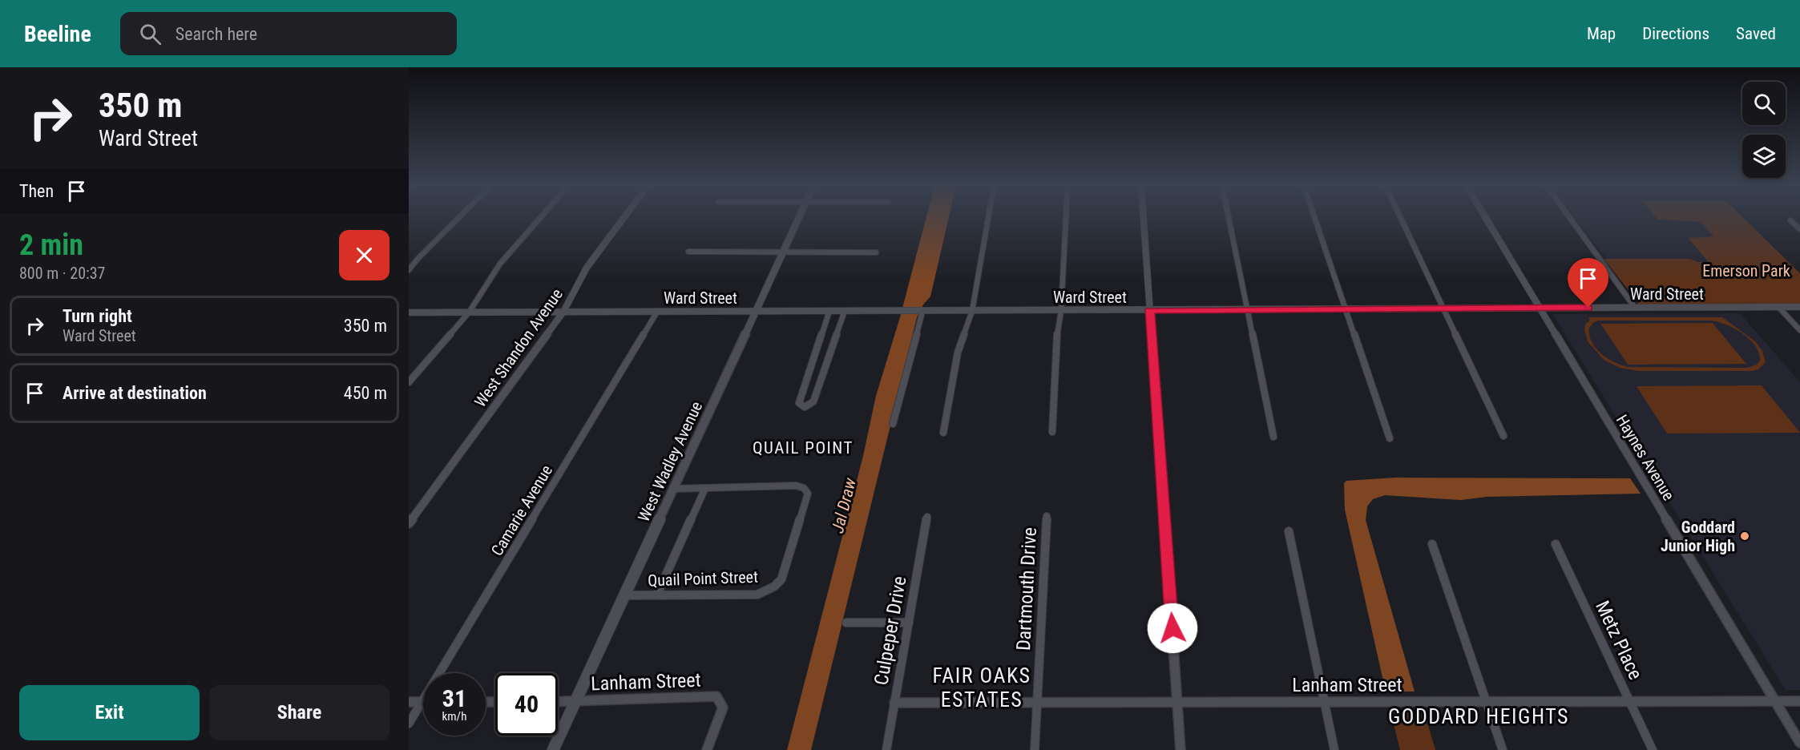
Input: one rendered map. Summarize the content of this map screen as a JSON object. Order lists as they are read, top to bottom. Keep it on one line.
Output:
{"streets":{"main road":["West Wadley Avenue"],"street":["Ward Street","West Shandon Avenue","Haynes Avenue","Camarie Avenue","Quail Point Street","Dartmouth Drive","Culpeper Drive","Metz Place","Lanham Street"]},"crossings":[["Ward Street","West Shandon Avenue"],["Ward Street","Haynes Avenue"],["Ward Street","West Wadley Avenue"],["Ward Street","Camarie Avenue"],["Haynes Avenue","Lanham Street"],["West Wadley Avenue","Quail Point Street"],["West Wadley Avenue","Lanham Street"],["Dartmouth Drive","Lanham Street"],["Culpeper Drive","Lanham Street"],["Metz Place","Lanham Street"]],"districts":["QUAIL POINT","FAIR OAKS ESTATES","GODDARD HEIGHTS"],"water":["Jal Draw"],"parks":["Emerson Park"],"places":["Goddard Junior High"],"page":{"header":"Beeline","search":"Search here","nav":["Map","Directions","Saved"],"turn":["350 m","Ward Street"],"then":"Then","heading":["2 min","800 m · 20:37"],"list":[{"name":"Turn right","note":"Ward Street","value":"350 m"},{"name":"Arrive at destination","value":"450 m"}],"speed":"31 km/h","limit":"40","buttons":["Exit","Share"]}}
